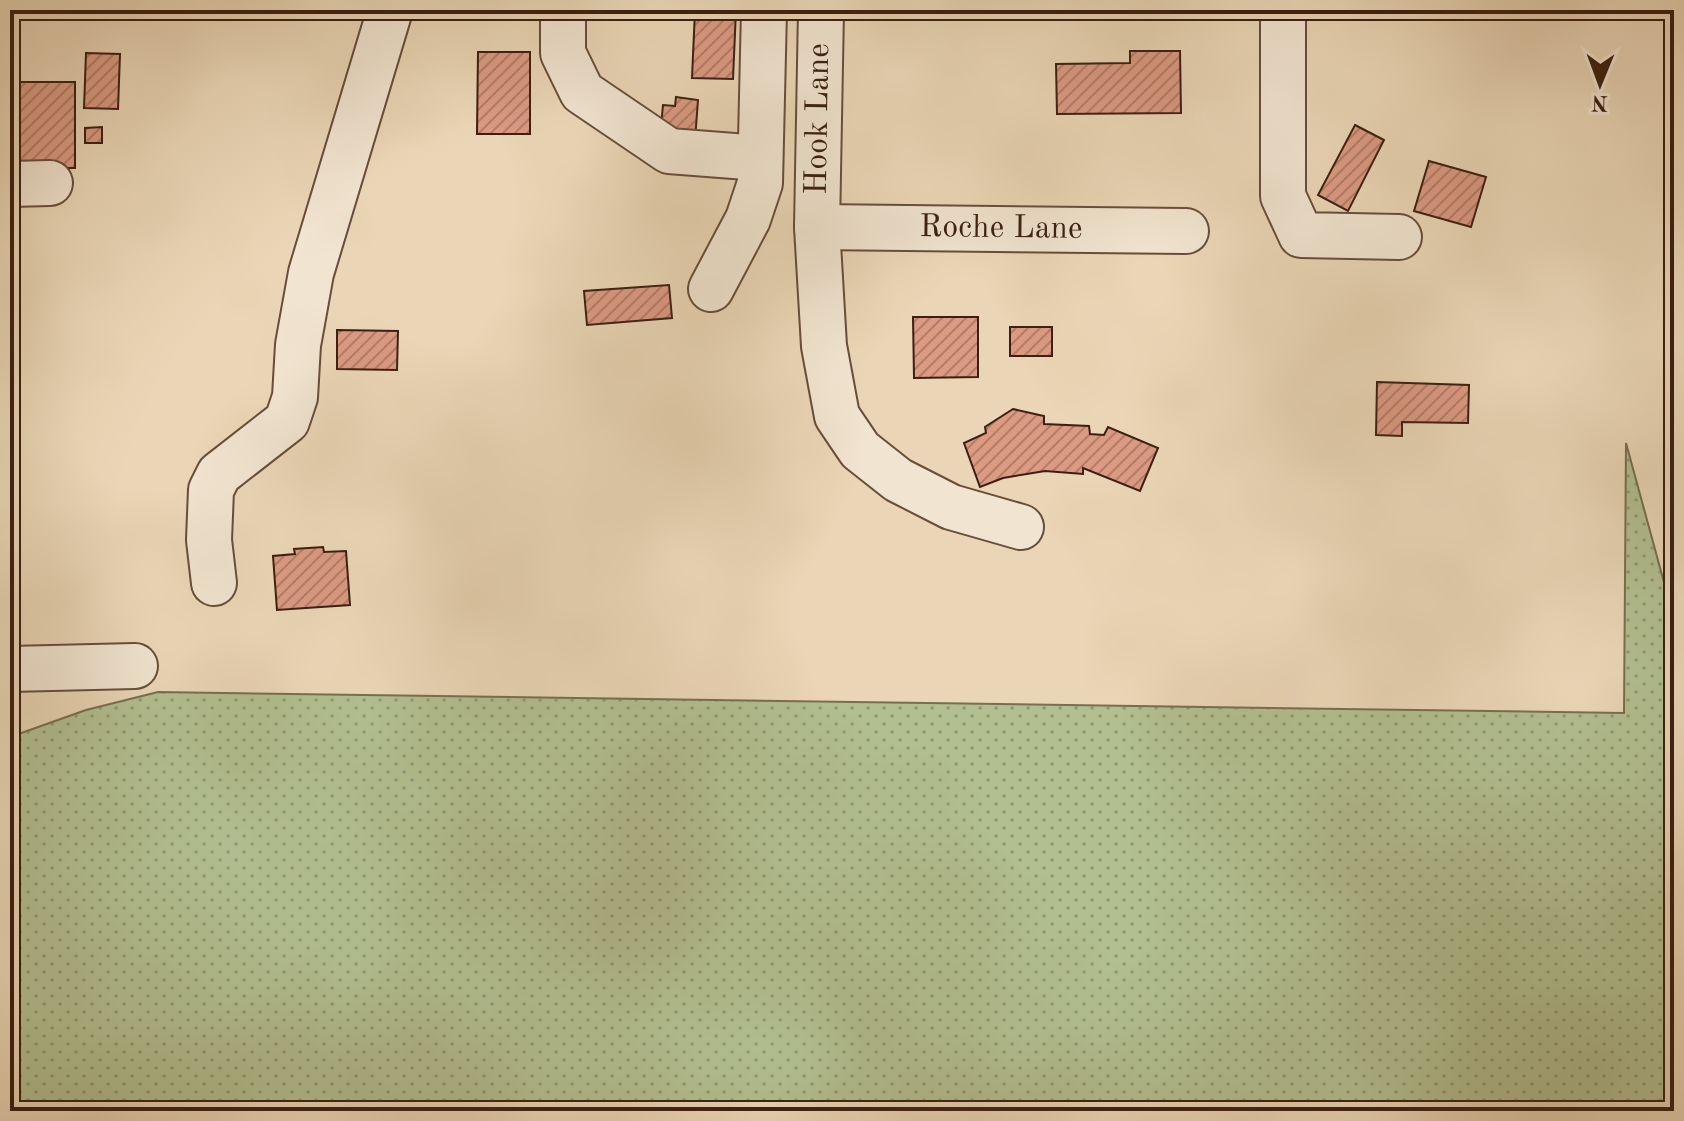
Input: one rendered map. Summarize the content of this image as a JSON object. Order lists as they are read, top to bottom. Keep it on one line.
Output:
{"streets":{"street":["Hook Lane","Roche Lane"]},"crossings":[["Hook Lane","Roche Lane"]],"north":"bottom"}
